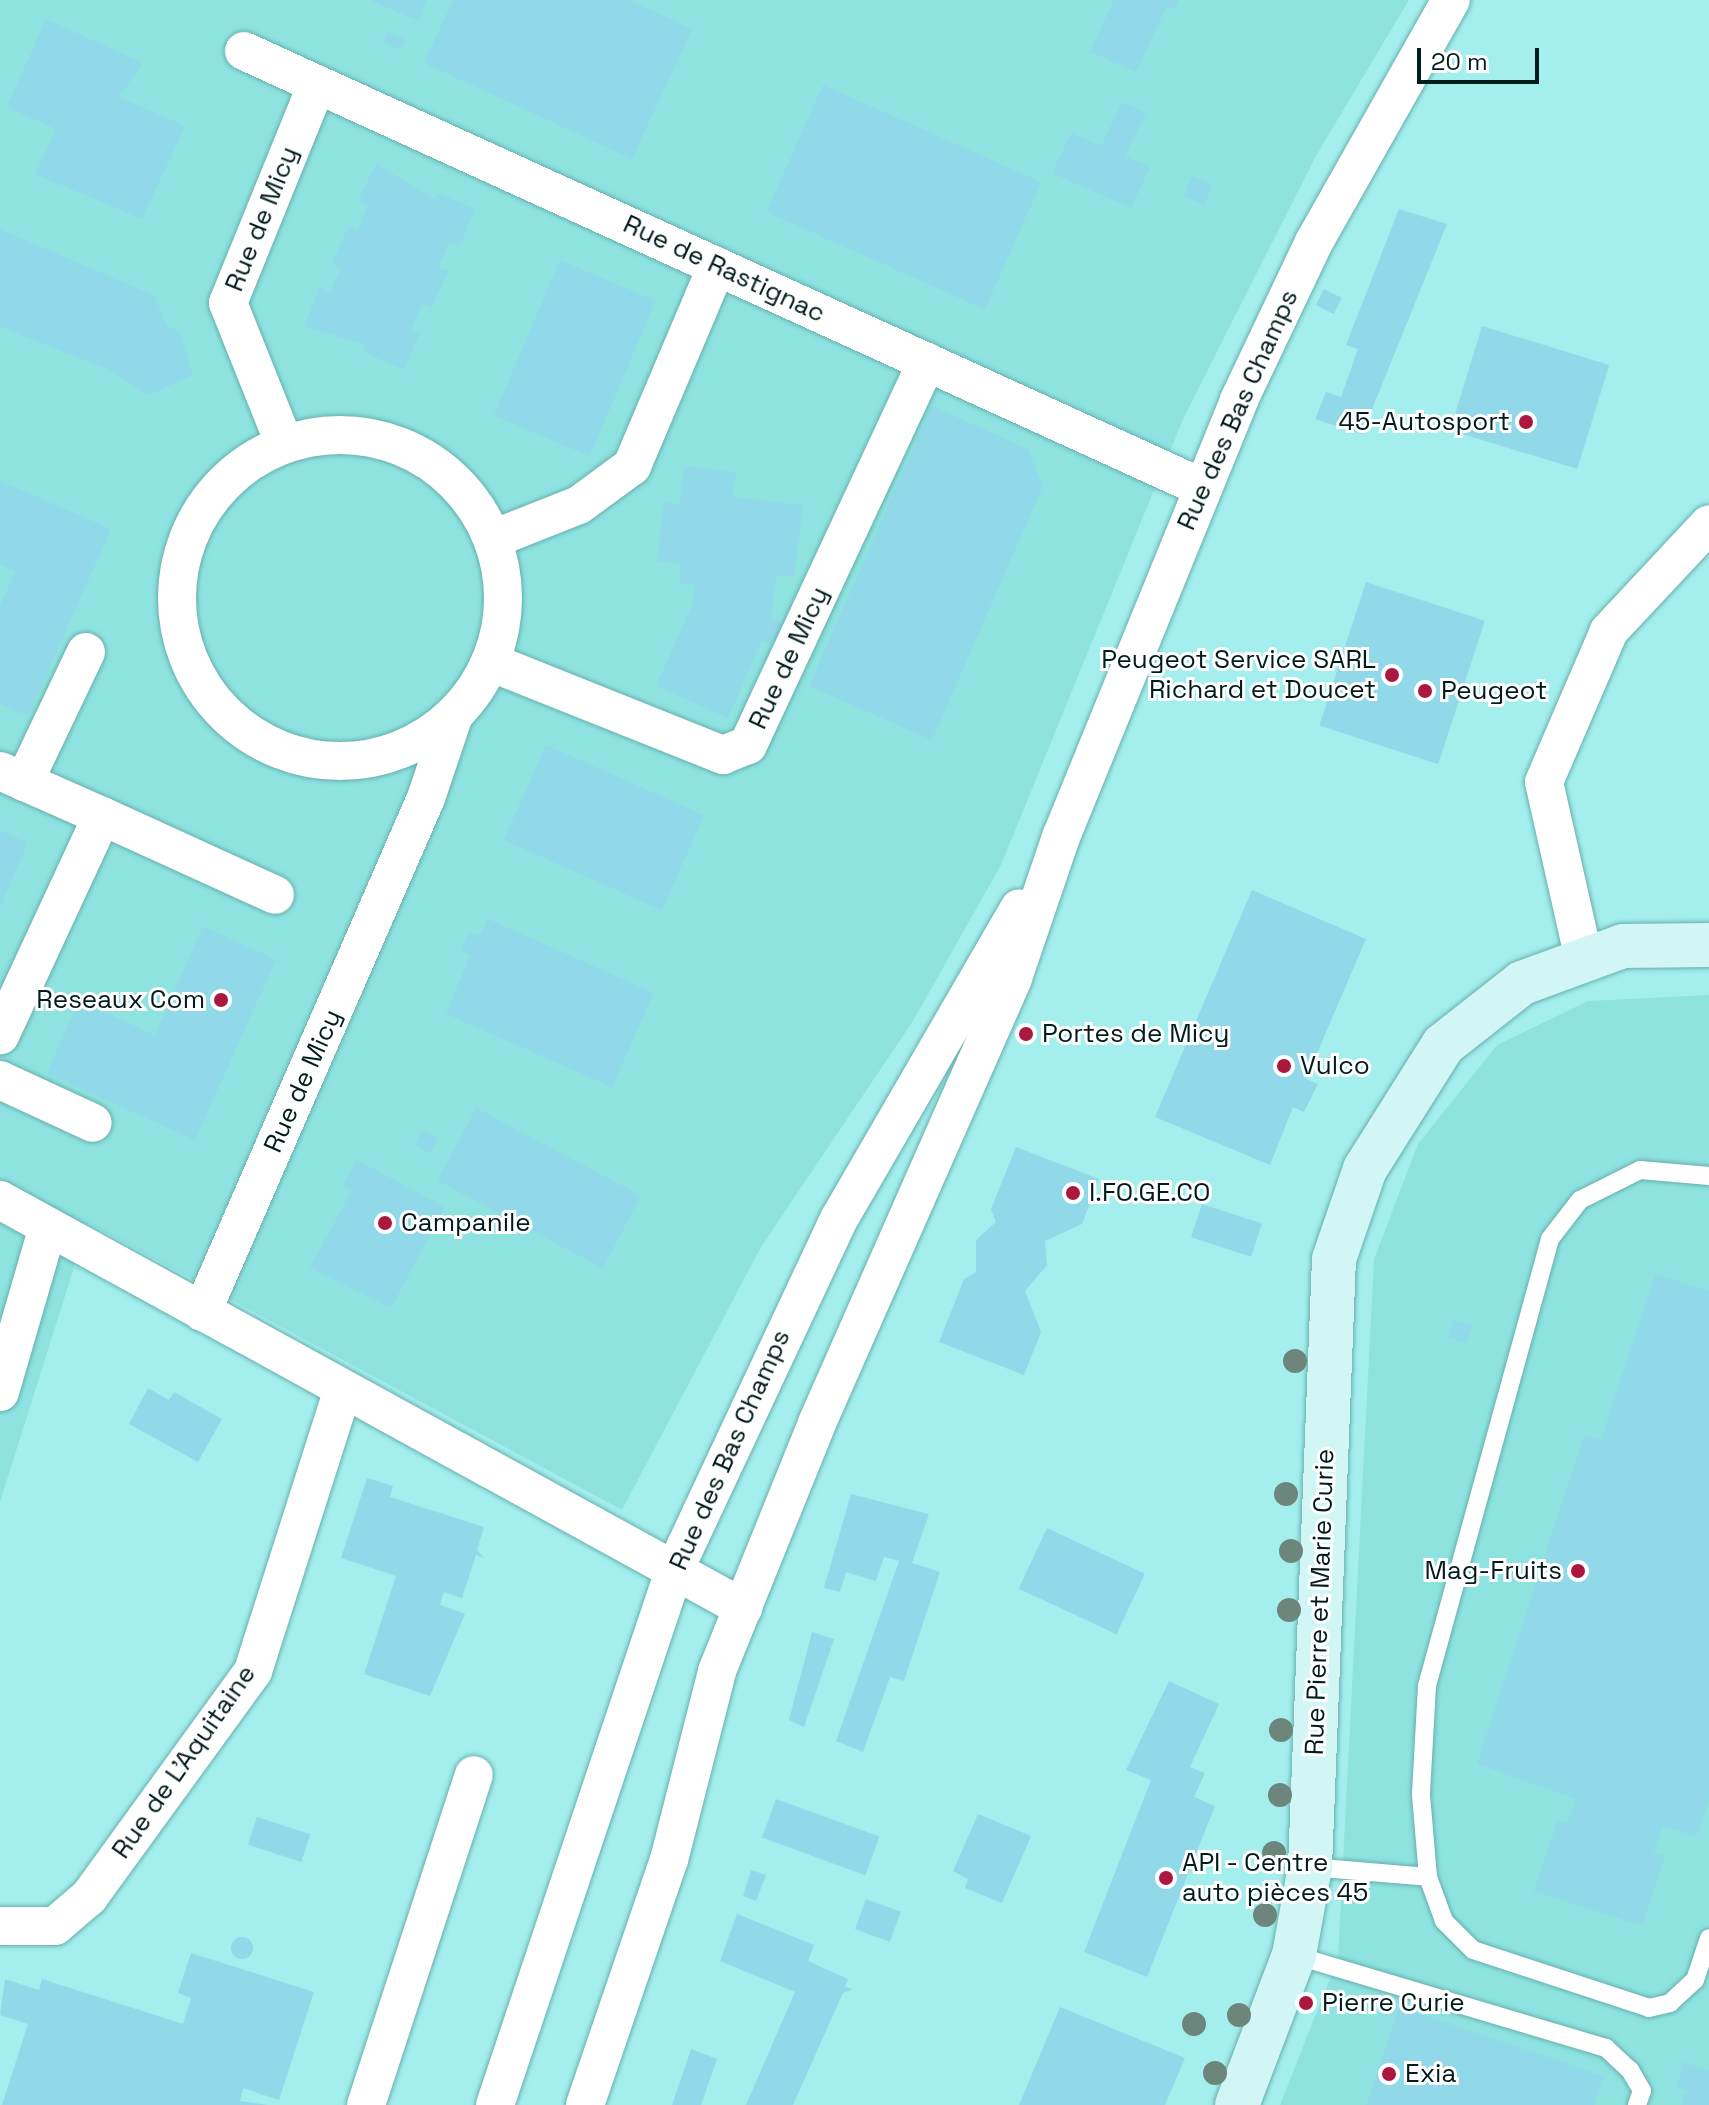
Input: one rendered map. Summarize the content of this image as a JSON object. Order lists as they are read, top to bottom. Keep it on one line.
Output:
{"streets":{"street":["Rue de Micy","Rue de Rastignac","Rue des Bas Champs","Rue Pierre et Marie Curie","Rue de L'Aquitaine"]},"crossings":[["Rue de Micy","Rue de Rastignac"],["Rue de Rastignac","Rue des Bas Champs"]],"places":["45-Autosport","Peugeot Service SARL Richard et Doucet","Peugeot","Reseaux Com","Portes de Micy","Vulco","I.FO.GE.CO","Campanile","Mag-Fruits","API - Centre auto pièces 45","Pierre Curie","Exia"],"scale_bar":"20 m"}
